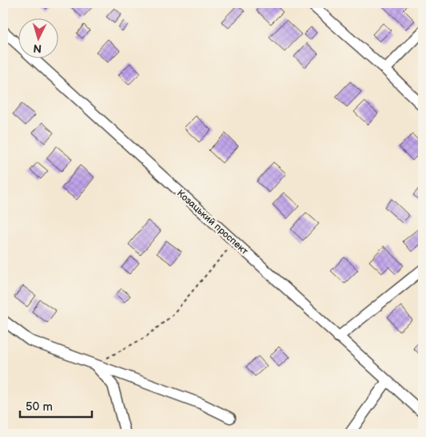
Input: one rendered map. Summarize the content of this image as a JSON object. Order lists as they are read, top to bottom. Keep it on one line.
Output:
{"streets":{"street":["Козацький проспект"]},"scale_bar":"50 m","north":"bottom"}
